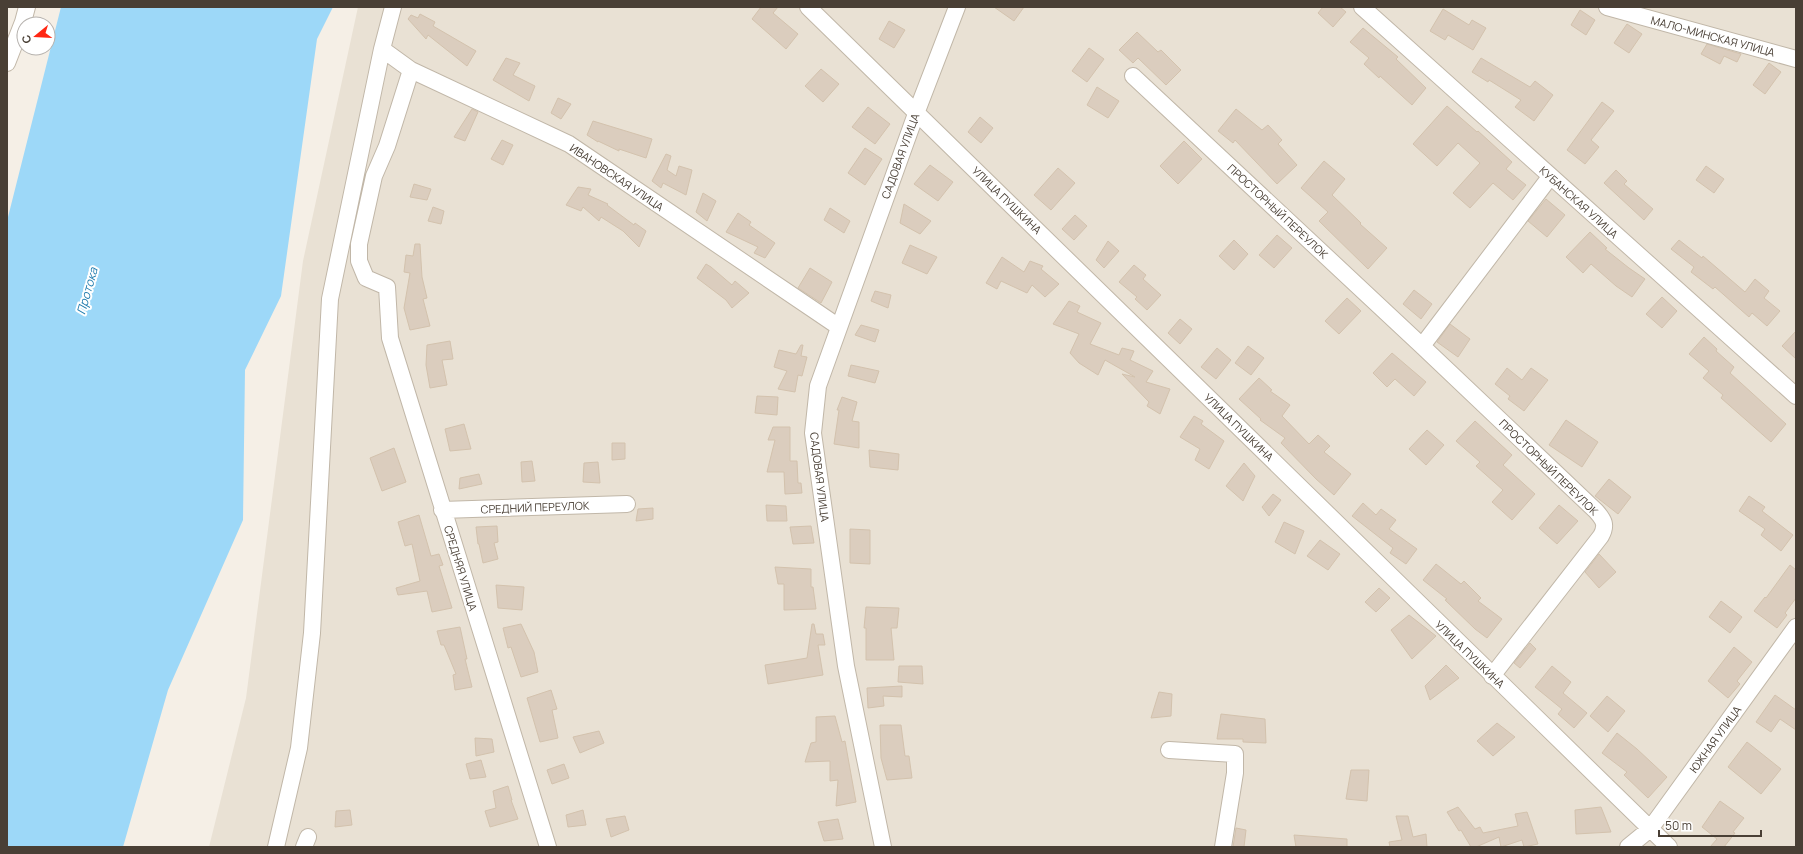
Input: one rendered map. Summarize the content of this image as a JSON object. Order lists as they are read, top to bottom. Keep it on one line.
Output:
{"streets":{"street":["МАЛО-МИНСКАЯ УЛИЦА","САДОВАЯ УЛИЦА","ИВАНОВСКАЯ УЛИЦА","УЛИЦА ПУШКИНА","КУБАНСКАЯ УЛИЦА","ПРОСТОРНЫЙ ПЕРЕУЛОК","СРЕДНИЙ ПЕРЕУЛОК","СРЕДНЯЯ УЛИЦА","ЮЖНАЯ УЛИЦА"]},"crossings":[["САДОВАЯ УЛИЦА","ИВАНОВСКАЯ УЛИЦА"],["САДОВАЯ УЛИЦА","УЛИЦА ПУШКИНА"],["ИВАНОВСКАЯ УЛИЦА","СРЕДНЯЯ УЛИЦА"],["УЛИЦА ПУШКИНА","ПРОСТОРНЫЙ ПЕРЕУЛОК"],["УЛИЦА ПУШКИНА","ЮЖНАЯ УЛИЦА"],["СРЕДНИЙ ПЕРЕУЛОК","СРЕДНЯЯ УЛИЦА"]],"water":["Протока"],"scale_bar":"50 m","north":"left"}
